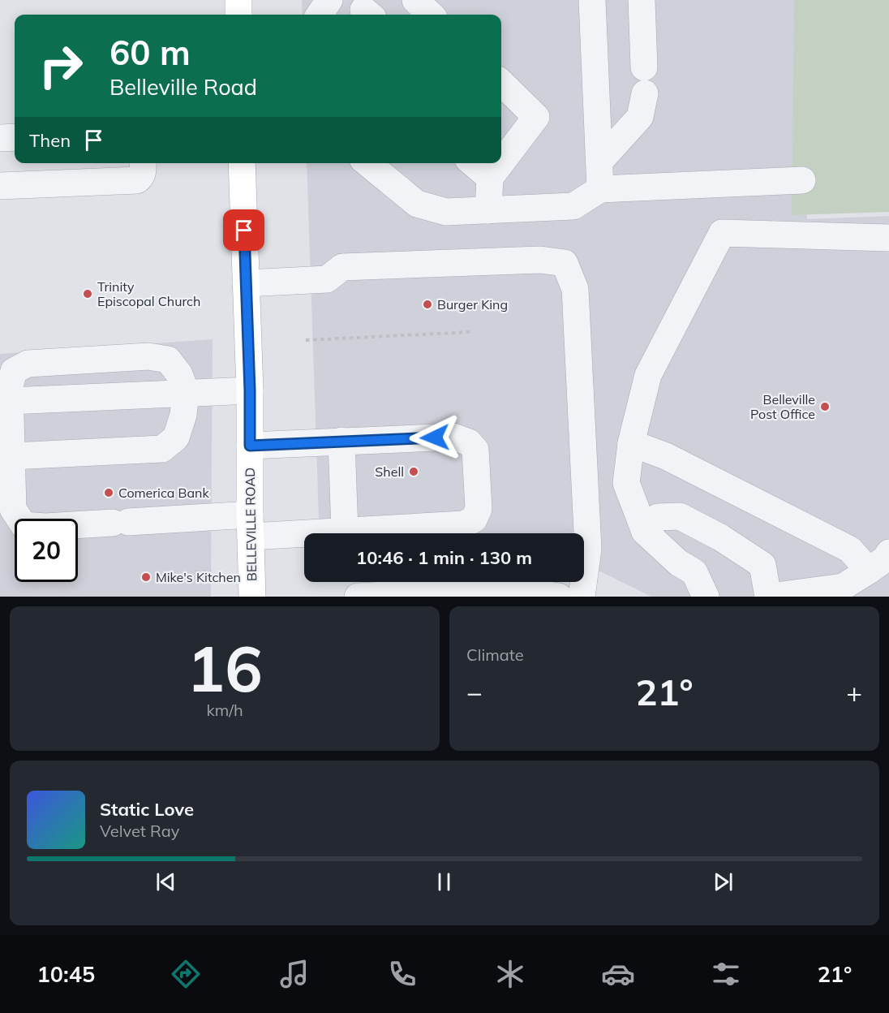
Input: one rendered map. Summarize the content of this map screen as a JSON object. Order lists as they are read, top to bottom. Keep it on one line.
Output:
{"streets":{"main road":["BELLEVILLE ROAD"]},"places":["Trinity Episcopal Church","Burger King","Belleville Post Office","Shell","Comerica Bank","Mike's Kitchen"],"page":{"turn":["60 m","Belleville Road"],"then":"Then","limit":"20","trip":"10:46 · 1 min · 130 m","tile":[["16","km/h"],"Climate"],"heat":["−","21°","+"],"song":["Static Love","Velvet Ray"],"tabs":["10:45","21°"]}}
